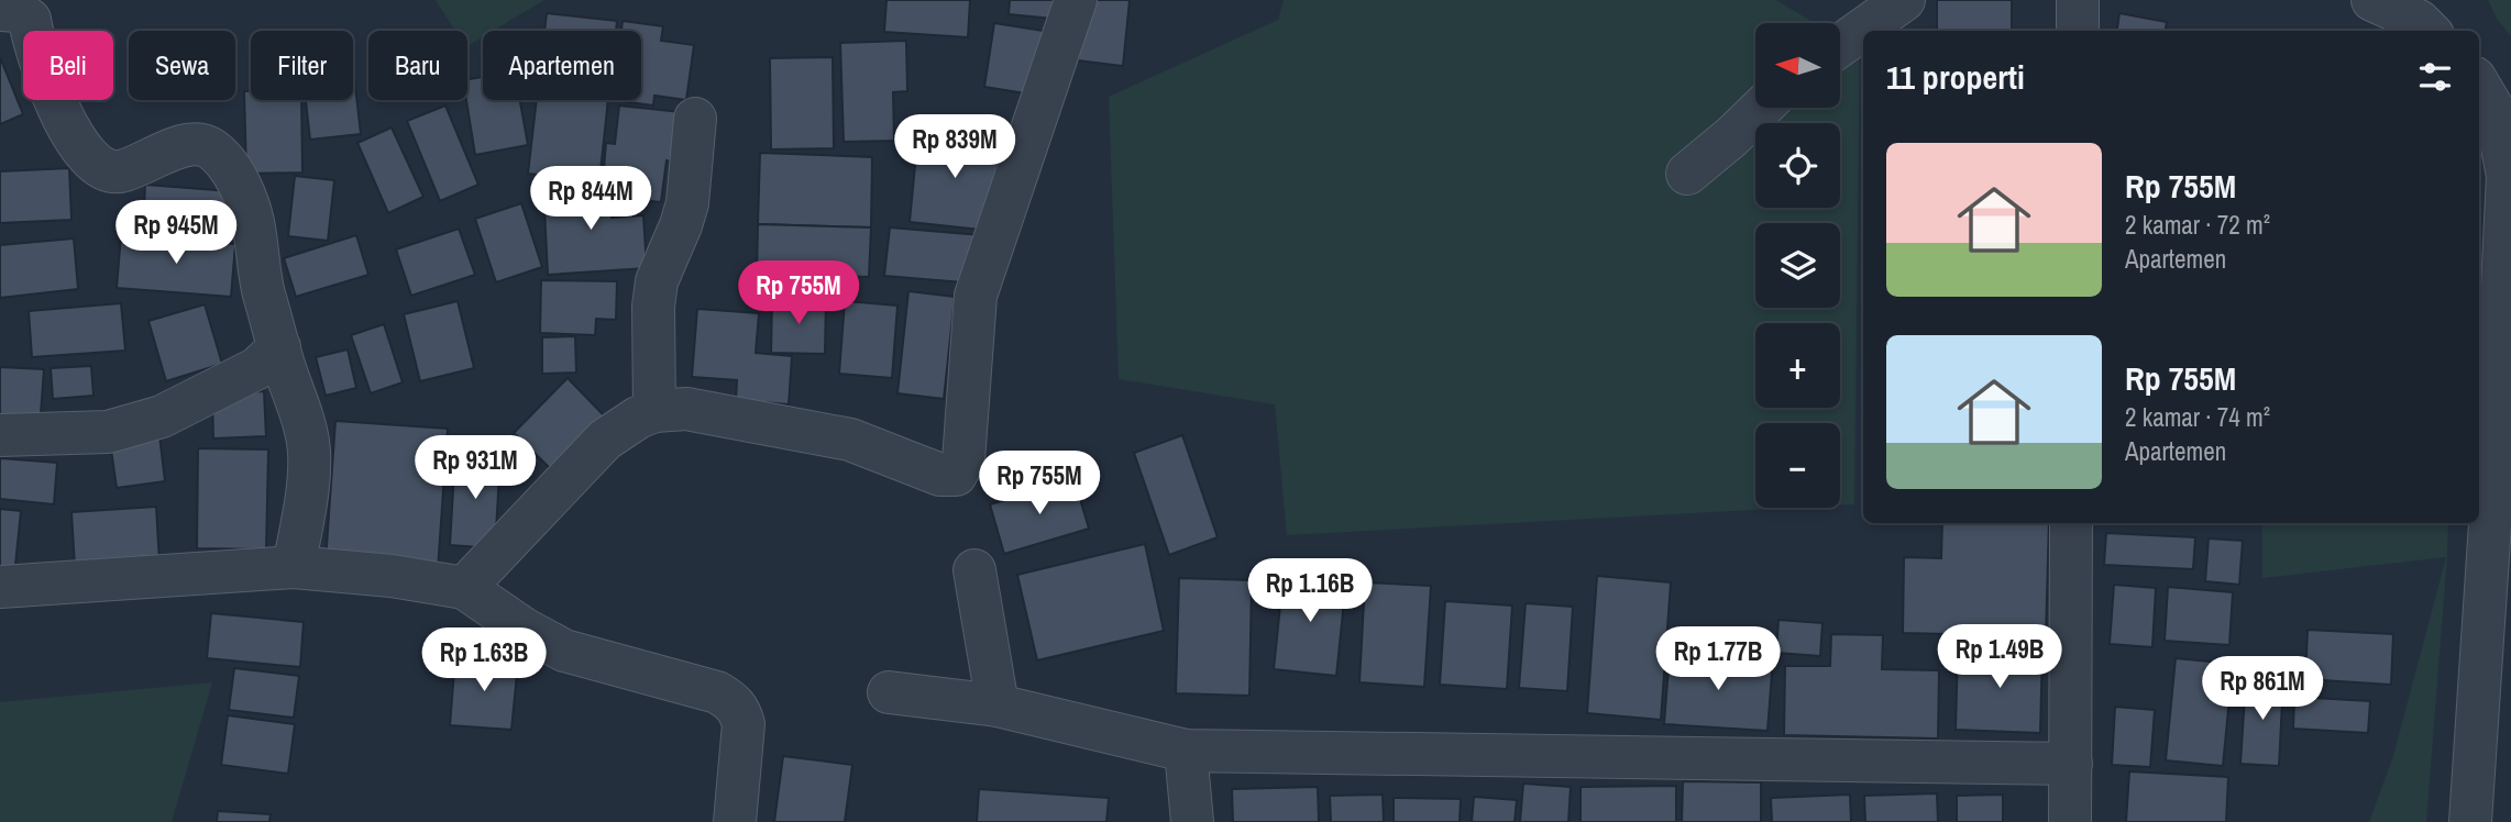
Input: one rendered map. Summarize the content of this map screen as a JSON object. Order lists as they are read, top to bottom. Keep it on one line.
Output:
{"north":"left","page":{"map_buttons":["+","−"],"chip":["Beli","Sewa","Filter","Baru","Apartemen"],"heading":"11 properti","price":["Rp 839M","Rp 844M","Rp 945M","Rp 755M","Rp 931M","Rp 755M","Rp 1.16B","Rp 1.49B","Rp 1.77B","Rp 1.63B","Rp 861M"],"list":[{"name":"Rp 755M","note":"2 kamar · 72 m² · Apartemen"},{"name":"Rp 755M","note":"2 kamar · 74 m² · Apartemen"}]}}
